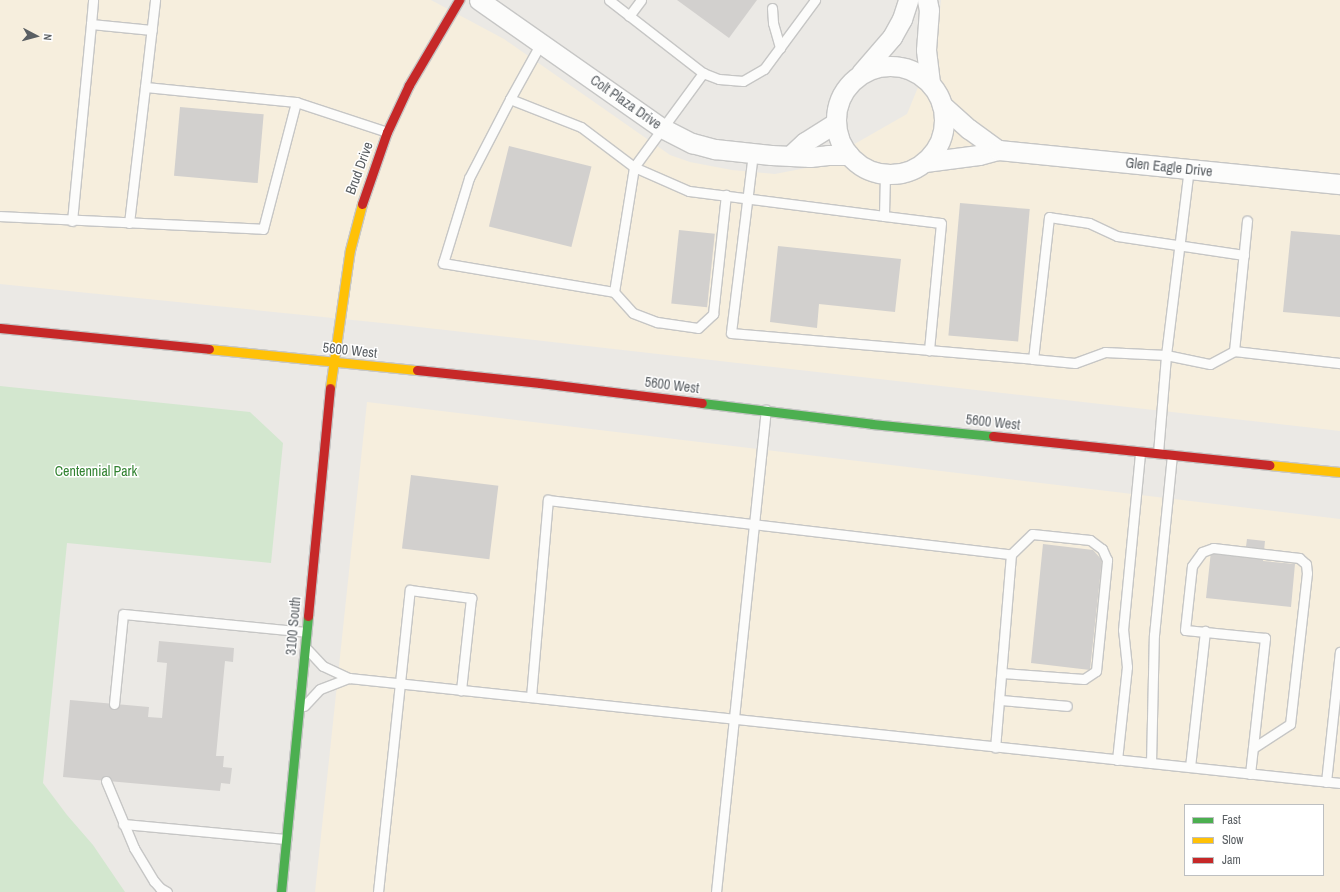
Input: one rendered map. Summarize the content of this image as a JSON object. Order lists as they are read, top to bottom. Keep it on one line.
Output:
{"streets":{"main road":["Brud Drive","5600 West","3100 South"],"street":["Colt Plaza Drive","Glen Eagle Drive"]},"crossings":[["Colt Plaza Drive","Glen Eagle Drive"],["Brud Drive","5600 West"],["Brud Drive","3100 South"],["5600 West","3100 South"]],"parks":["Centennial Park"],"legend":["Fast","Slow","Jam"],"north":"right"}
